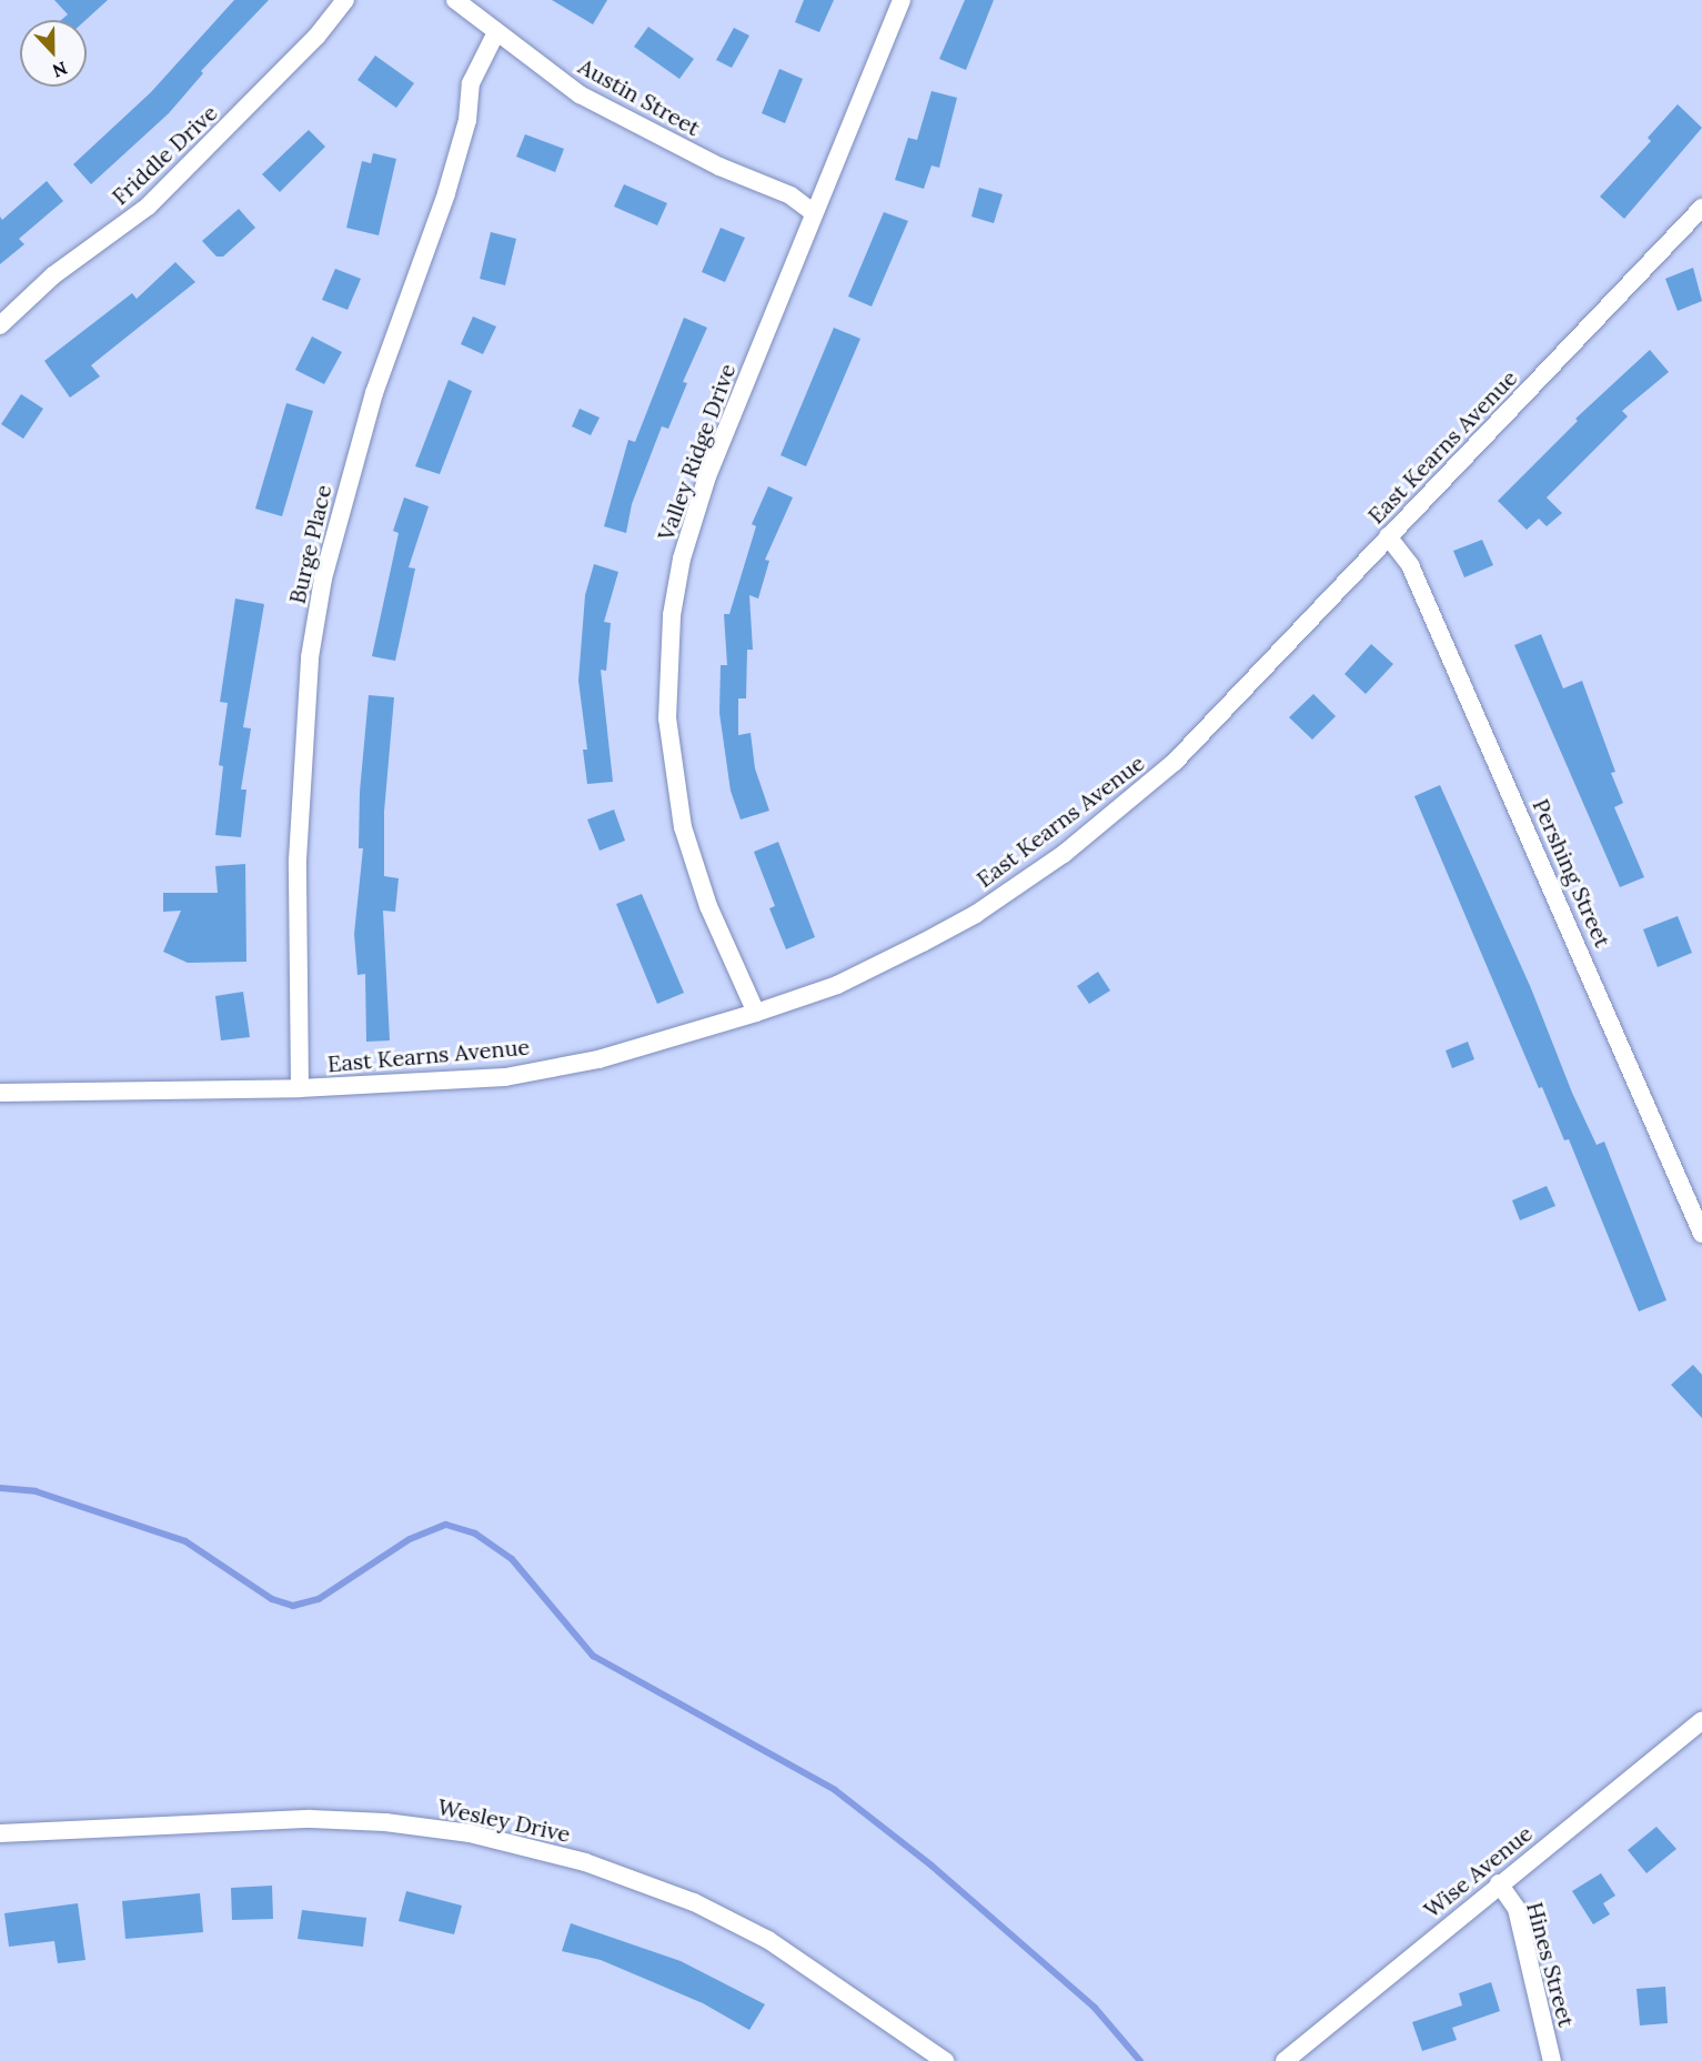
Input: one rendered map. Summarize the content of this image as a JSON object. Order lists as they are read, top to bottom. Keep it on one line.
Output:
{"streets":{"street":["Austin Street","Friddle Drive","East Kearns Avenue","Valley Ridge Drive","Burge Place","Pershing Street","Wesley Drive","Wise Avenue","Hines Street"]},"crossings":[["Austin Street","Valley Ridge Drive"],["Austin Street","Burge Place"],["East Kearns Avenue","Valley Ridge Drive"],["East Kearns Avenue","Burge Place"],["East Kearns Avenue","Pershing Street"],["Wise Avenue","Hines Street"]],"north":"bottom"}
